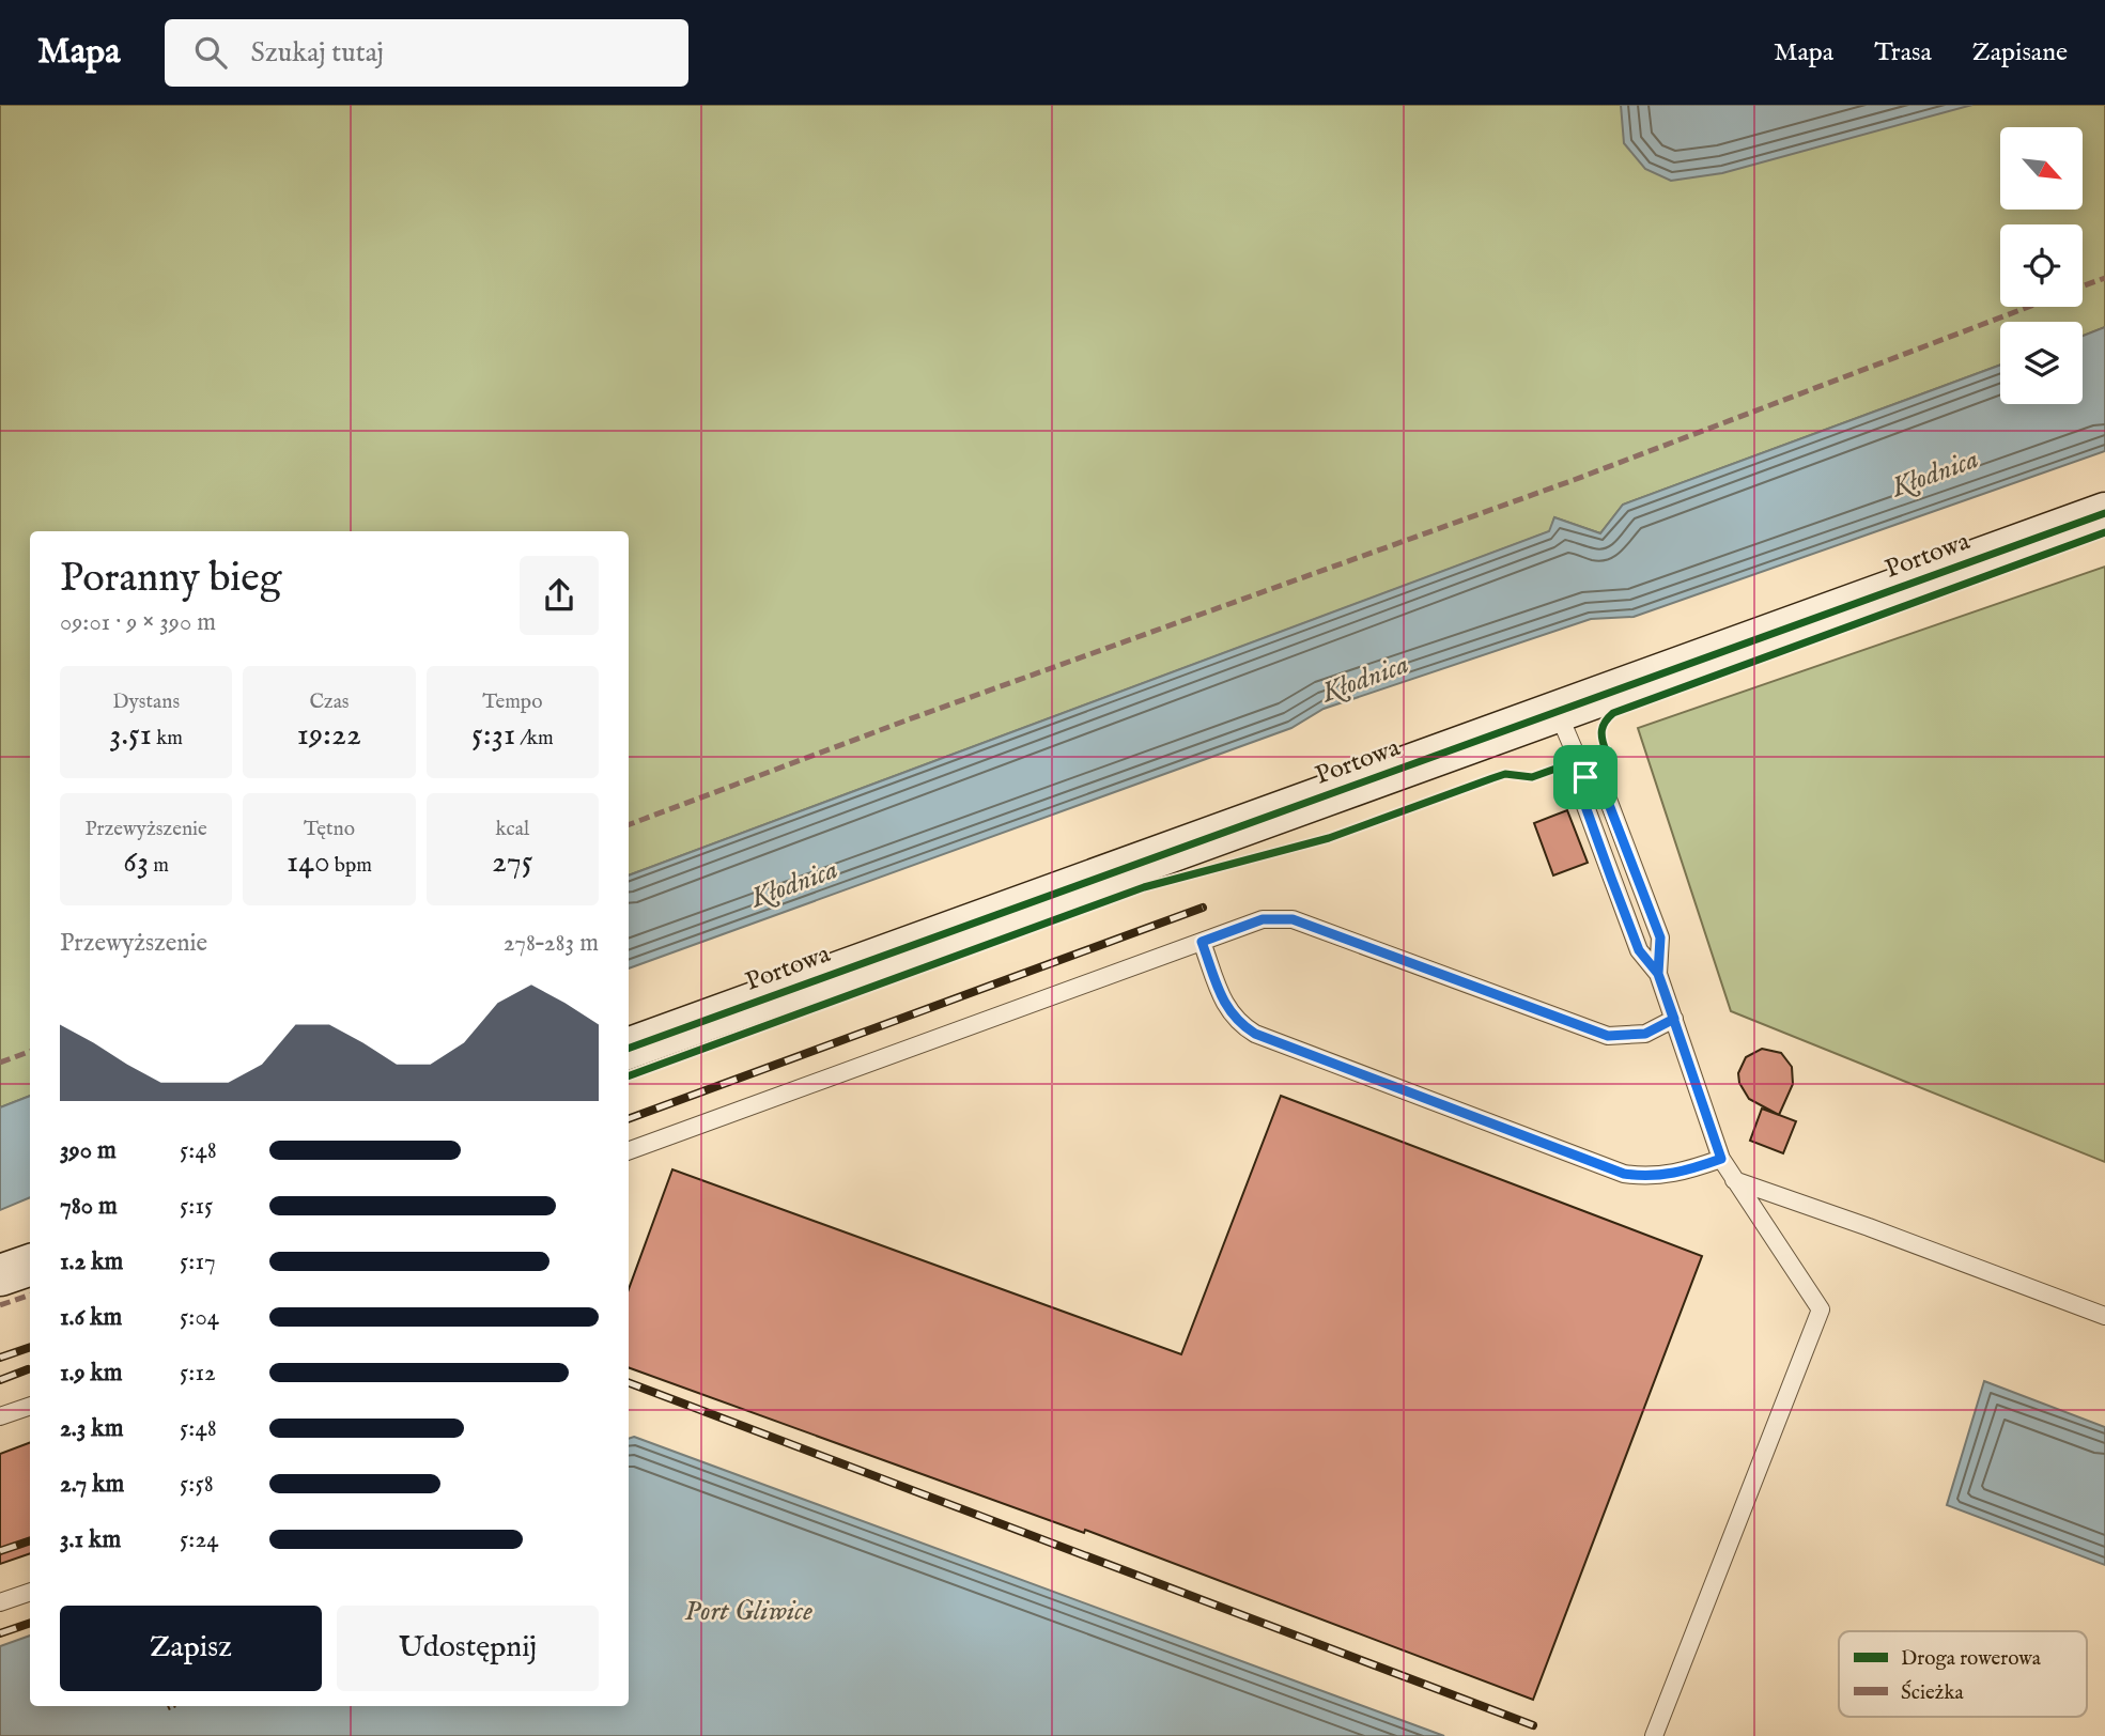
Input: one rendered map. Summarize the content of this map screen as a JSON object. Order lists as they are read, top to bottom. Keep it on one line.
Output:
{"streets":{"street":["Portowa"]},"water":["Kłodnica","Port Gliwice"],"legend":["Droga rowerowa","Ścieżka"],"north":"bottom right","page":{"header":"Mapa","search":"Szukaj tutaj","nav":["Mapa","Trasa","Zapisane"],"heading":["Poranny bieg","09:01 · 9 × 390 m"],"stats":[["Dystans","3.51 km"],["Czas","19:22"],["Tempo","5:31 /km"],["Przewyższenie","63 m"],["Tętno","140 bpm"],["kcal","275"]],"chart":["Przewyższenie","278–283 m"],"list":[{"name":"390 m","note":"5:48"},{"name":"780 m","note":"5:15"},{"name":"1.2 km","note":"5:17"},{"name":"1.6 km","note":"5:04"},{"name":"1.9 km","note":"5:12"},{"name":"2.3 km","note":"5:48"},{"name":"2.7 km","note":"5:58"},{"name":"3.1 km","note":"5:24"}],"buttons":["Zapisz","Udostępnij"]}}
